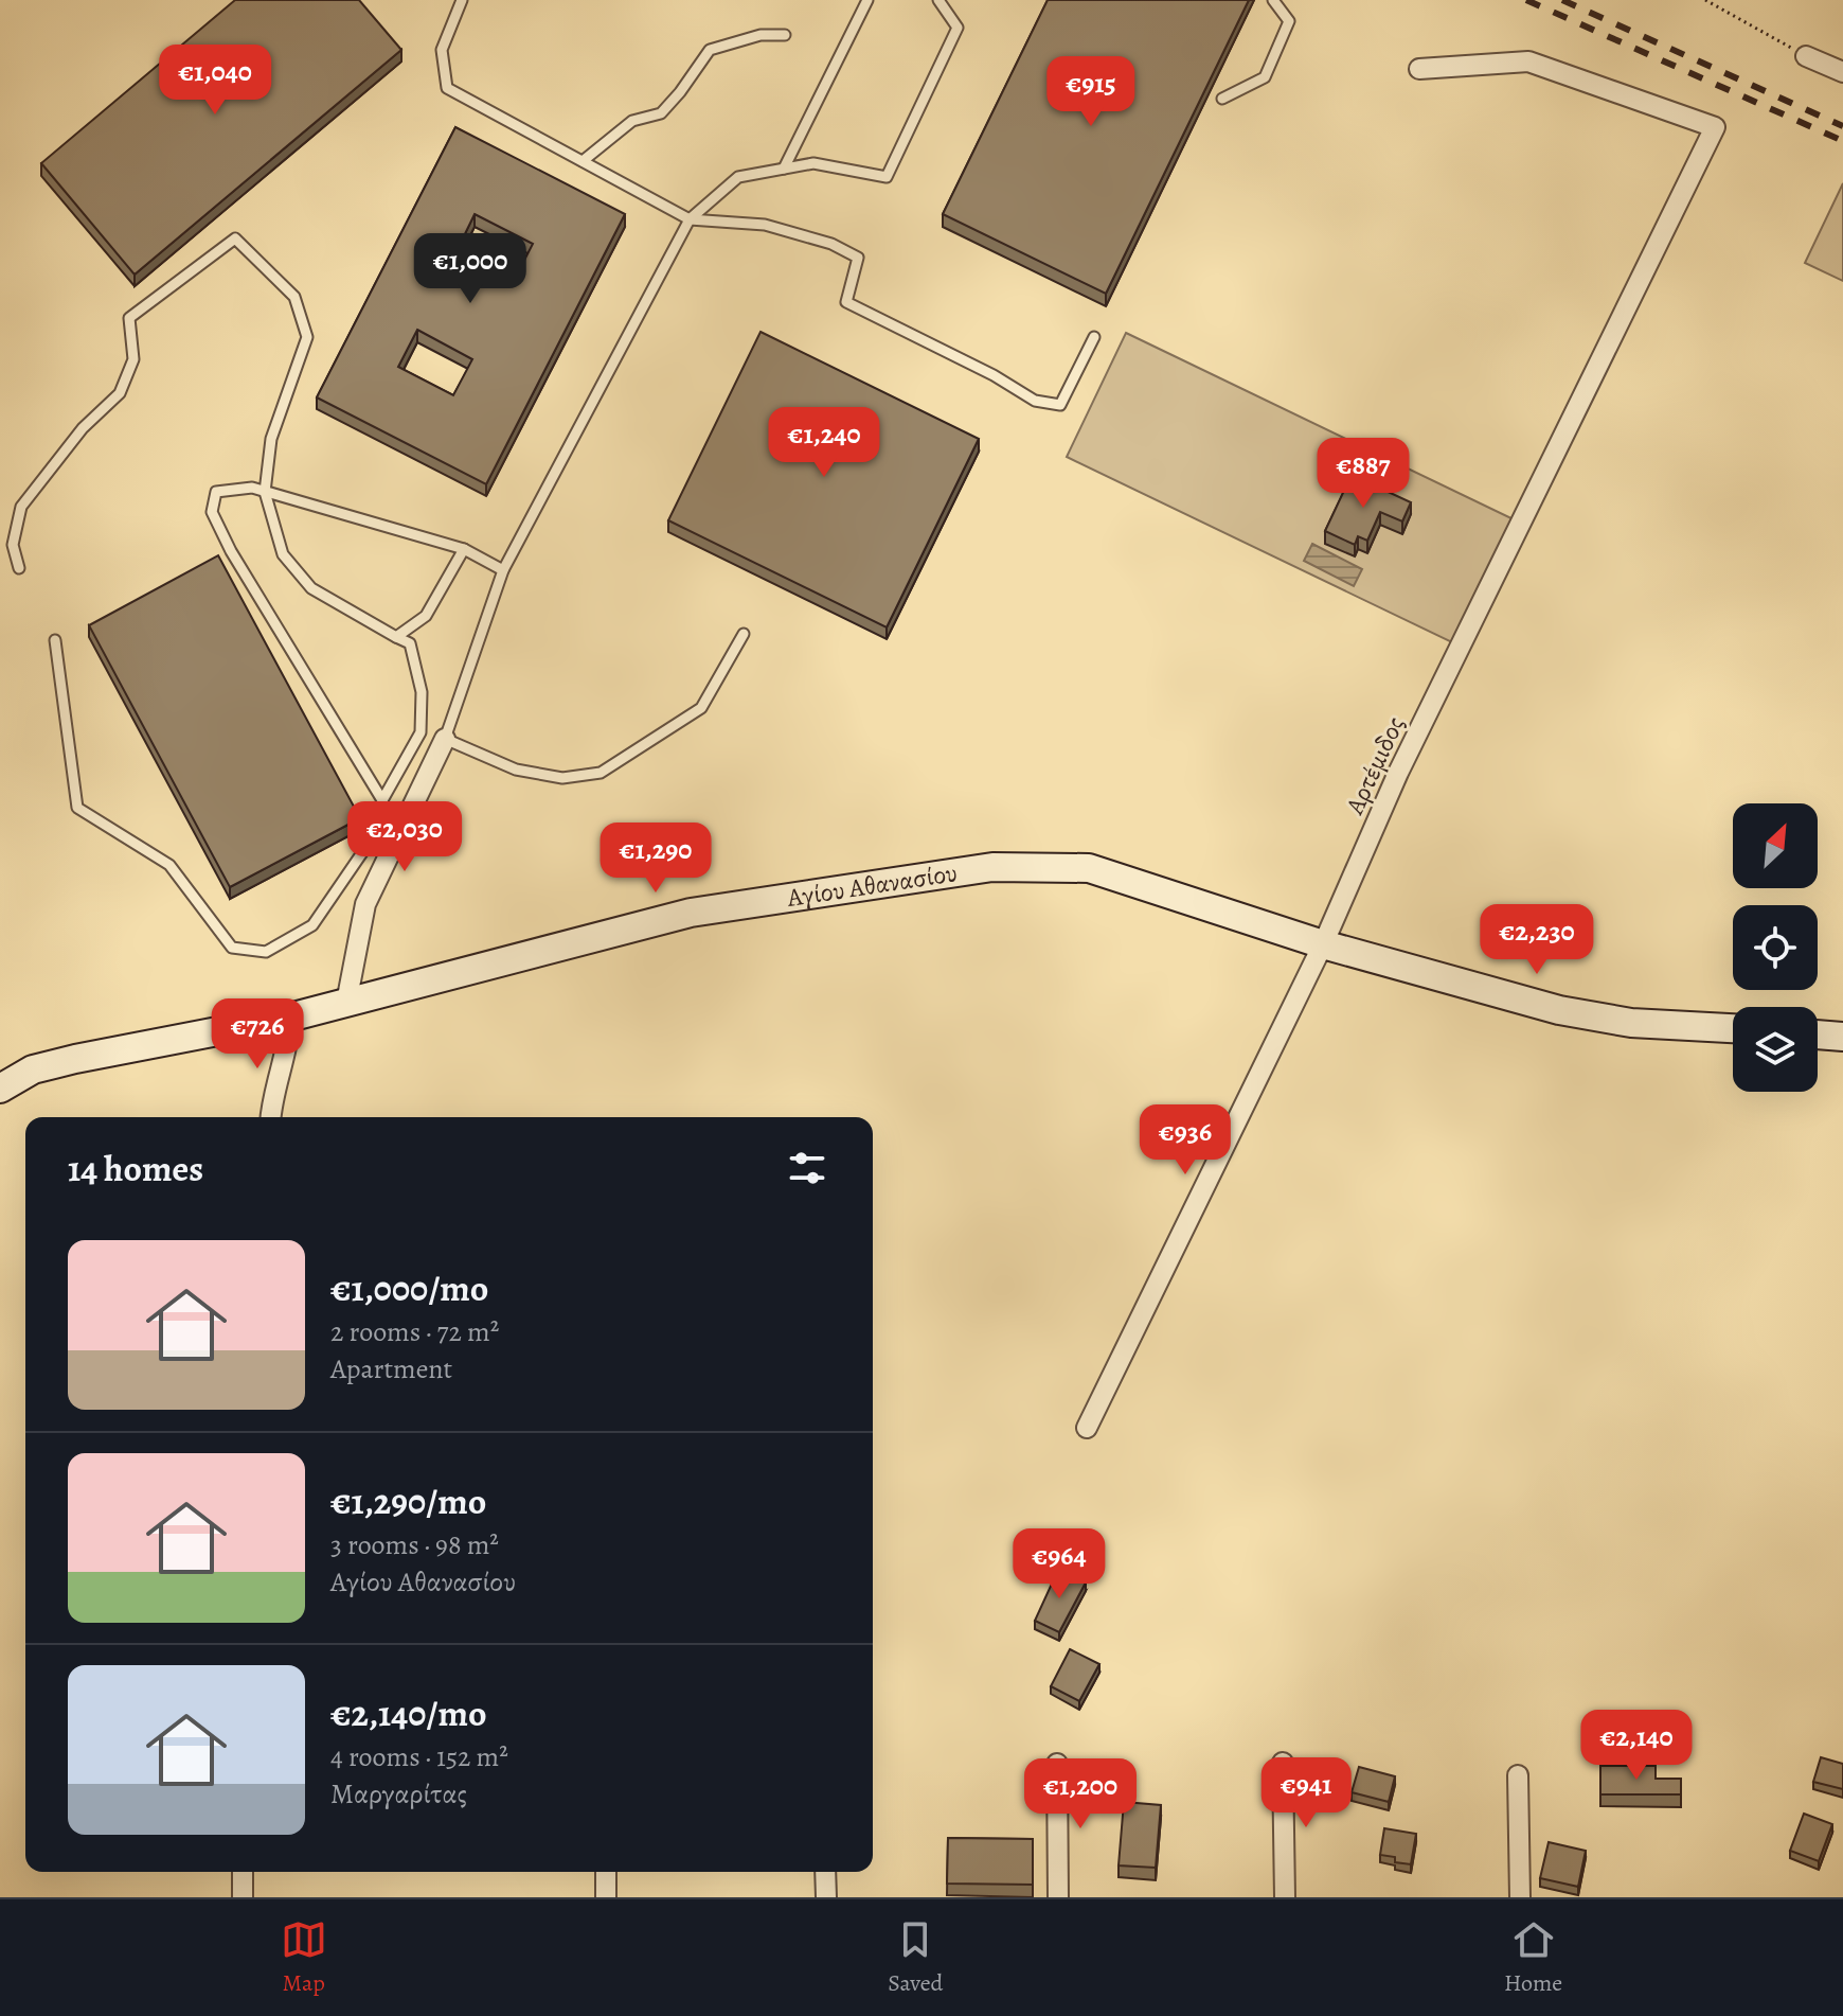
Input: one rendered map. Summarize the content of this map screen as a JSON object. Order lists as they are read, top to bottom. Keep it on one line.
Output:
{"streets":{"street":["Αρτέμιδος","Αγίου Αθανασίου"]},"crossings":[["Αρτέμιδος","Αγίου Αθανασίου"]],"north":"top right","page":{"price":["€1,040","€915","€1,000","€1,240","€887","€2,030","€1,290","€2,230","€726","€936","€964","€2,140","€941","€1,200"],"heading":"14 homes","list":[{"name":"€1,000/mo","note":"2 rooms · 72 m² · Apartment"},{"name":"€1,290/mo","note":"3 rooms · 98 m² · Αγίου Αθανασίου"},{"name":"€2,140/mo","note":"4 rooms · 152 m² · Μαργαρίτας"}],"tabs":["Map","Saved","Home"]}}
